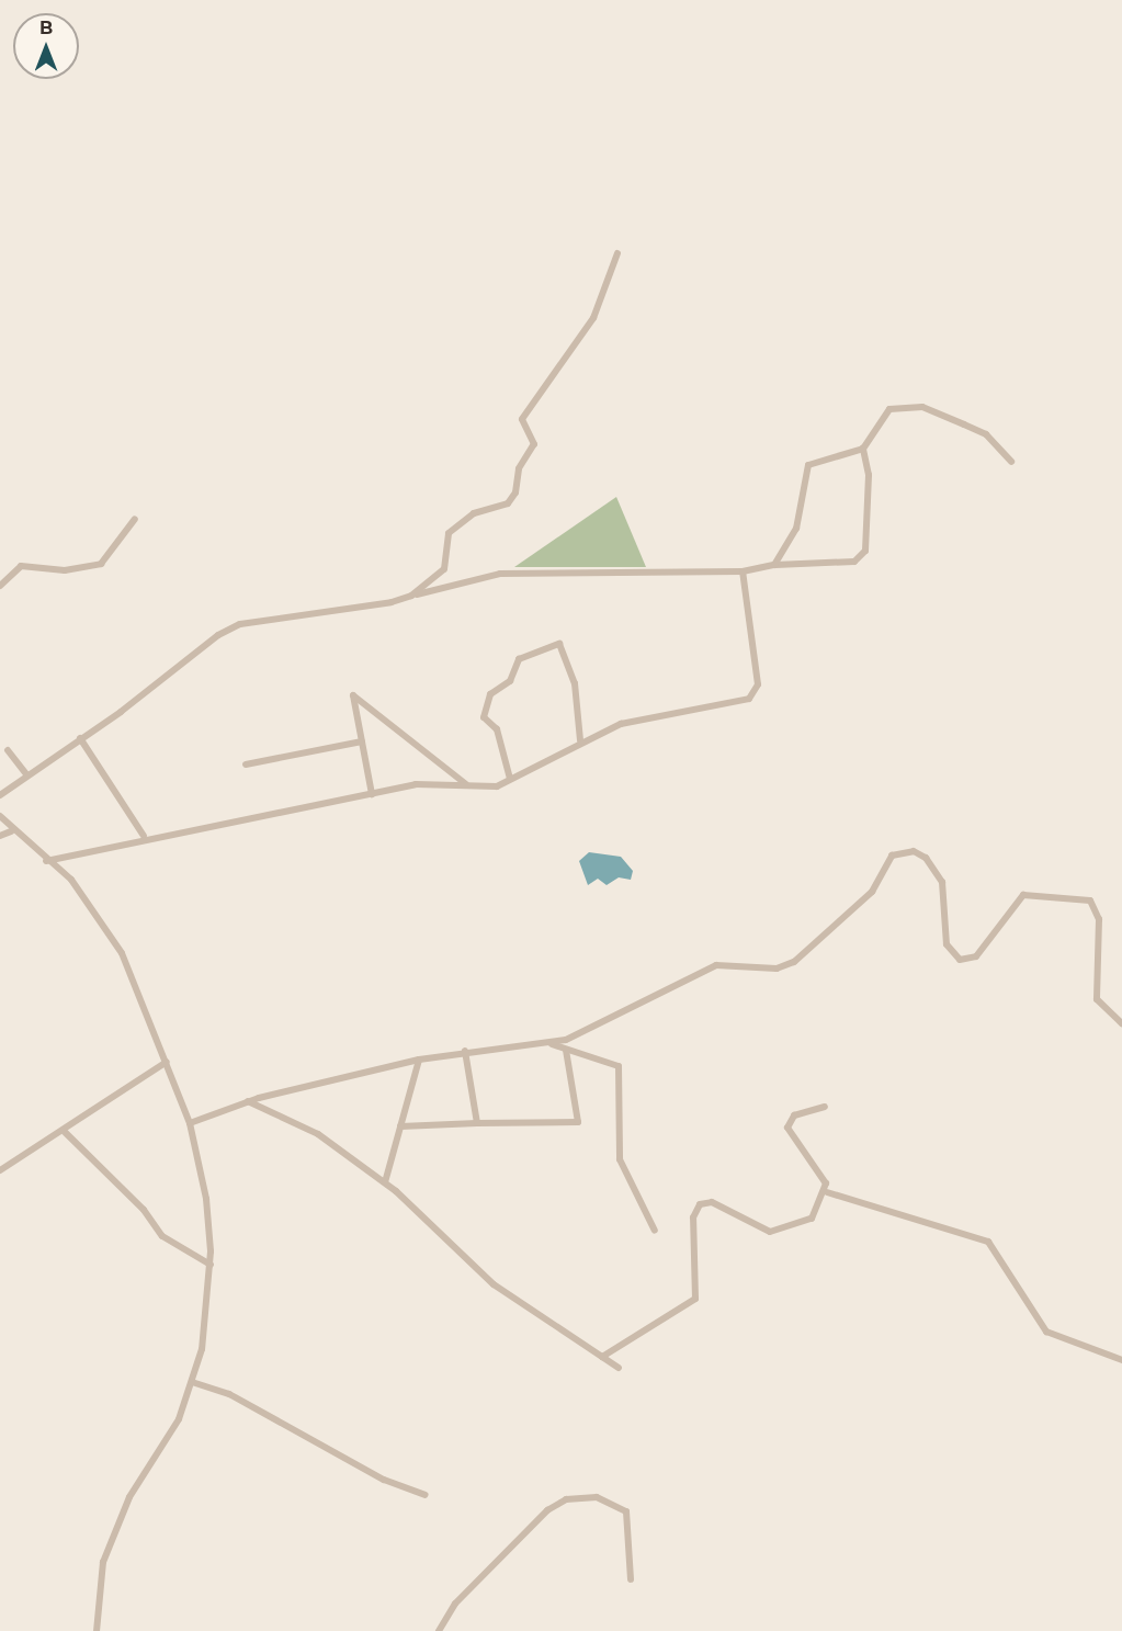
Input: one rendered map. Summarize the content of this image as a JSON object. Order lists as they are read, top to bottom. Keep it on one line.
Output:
{"north":"top"}
